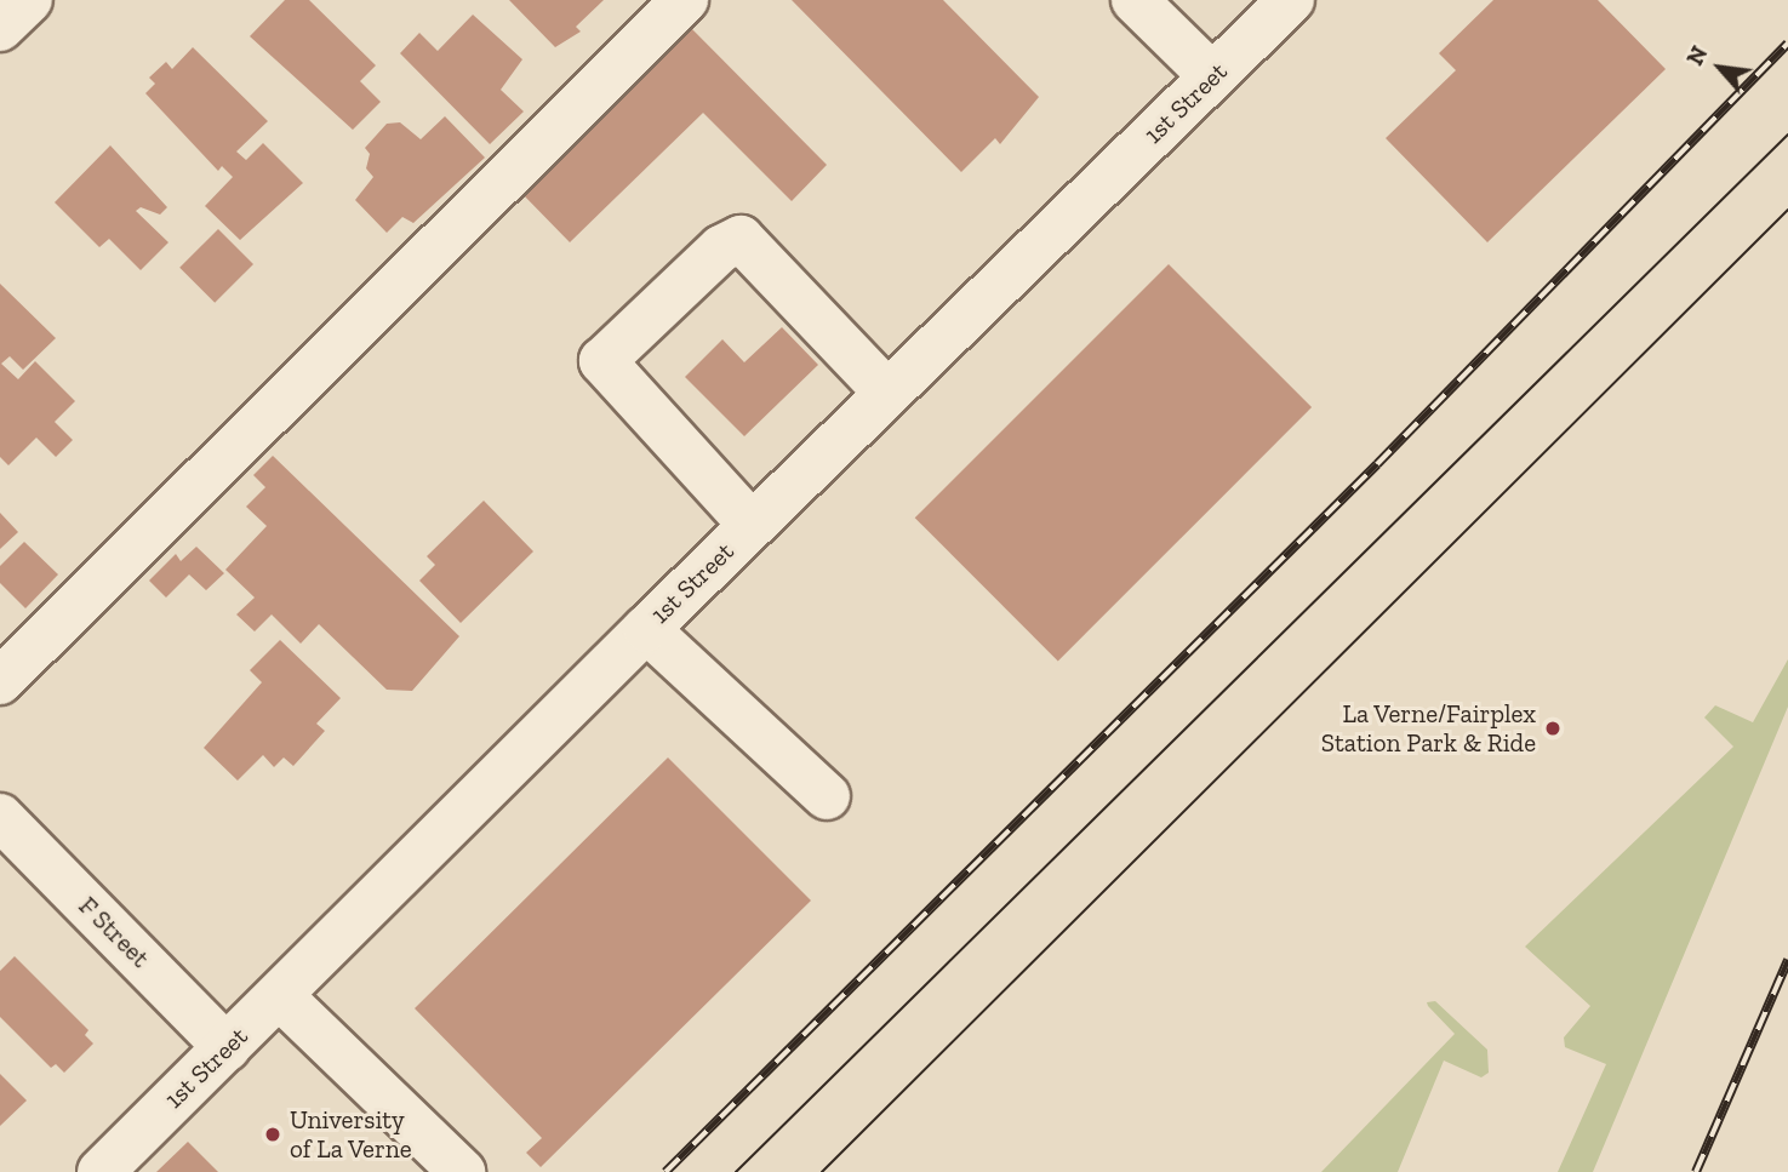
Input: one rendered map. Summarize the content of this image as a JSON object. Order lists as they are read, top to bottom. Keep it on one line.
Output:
{"streets":{"street":["1st Street","F Street"]},"crossings":[["1st Street","F Street"]],"places":["La Verne/Fairplex Station Park & Ride","University of La Verne"],"north":"top left"}
